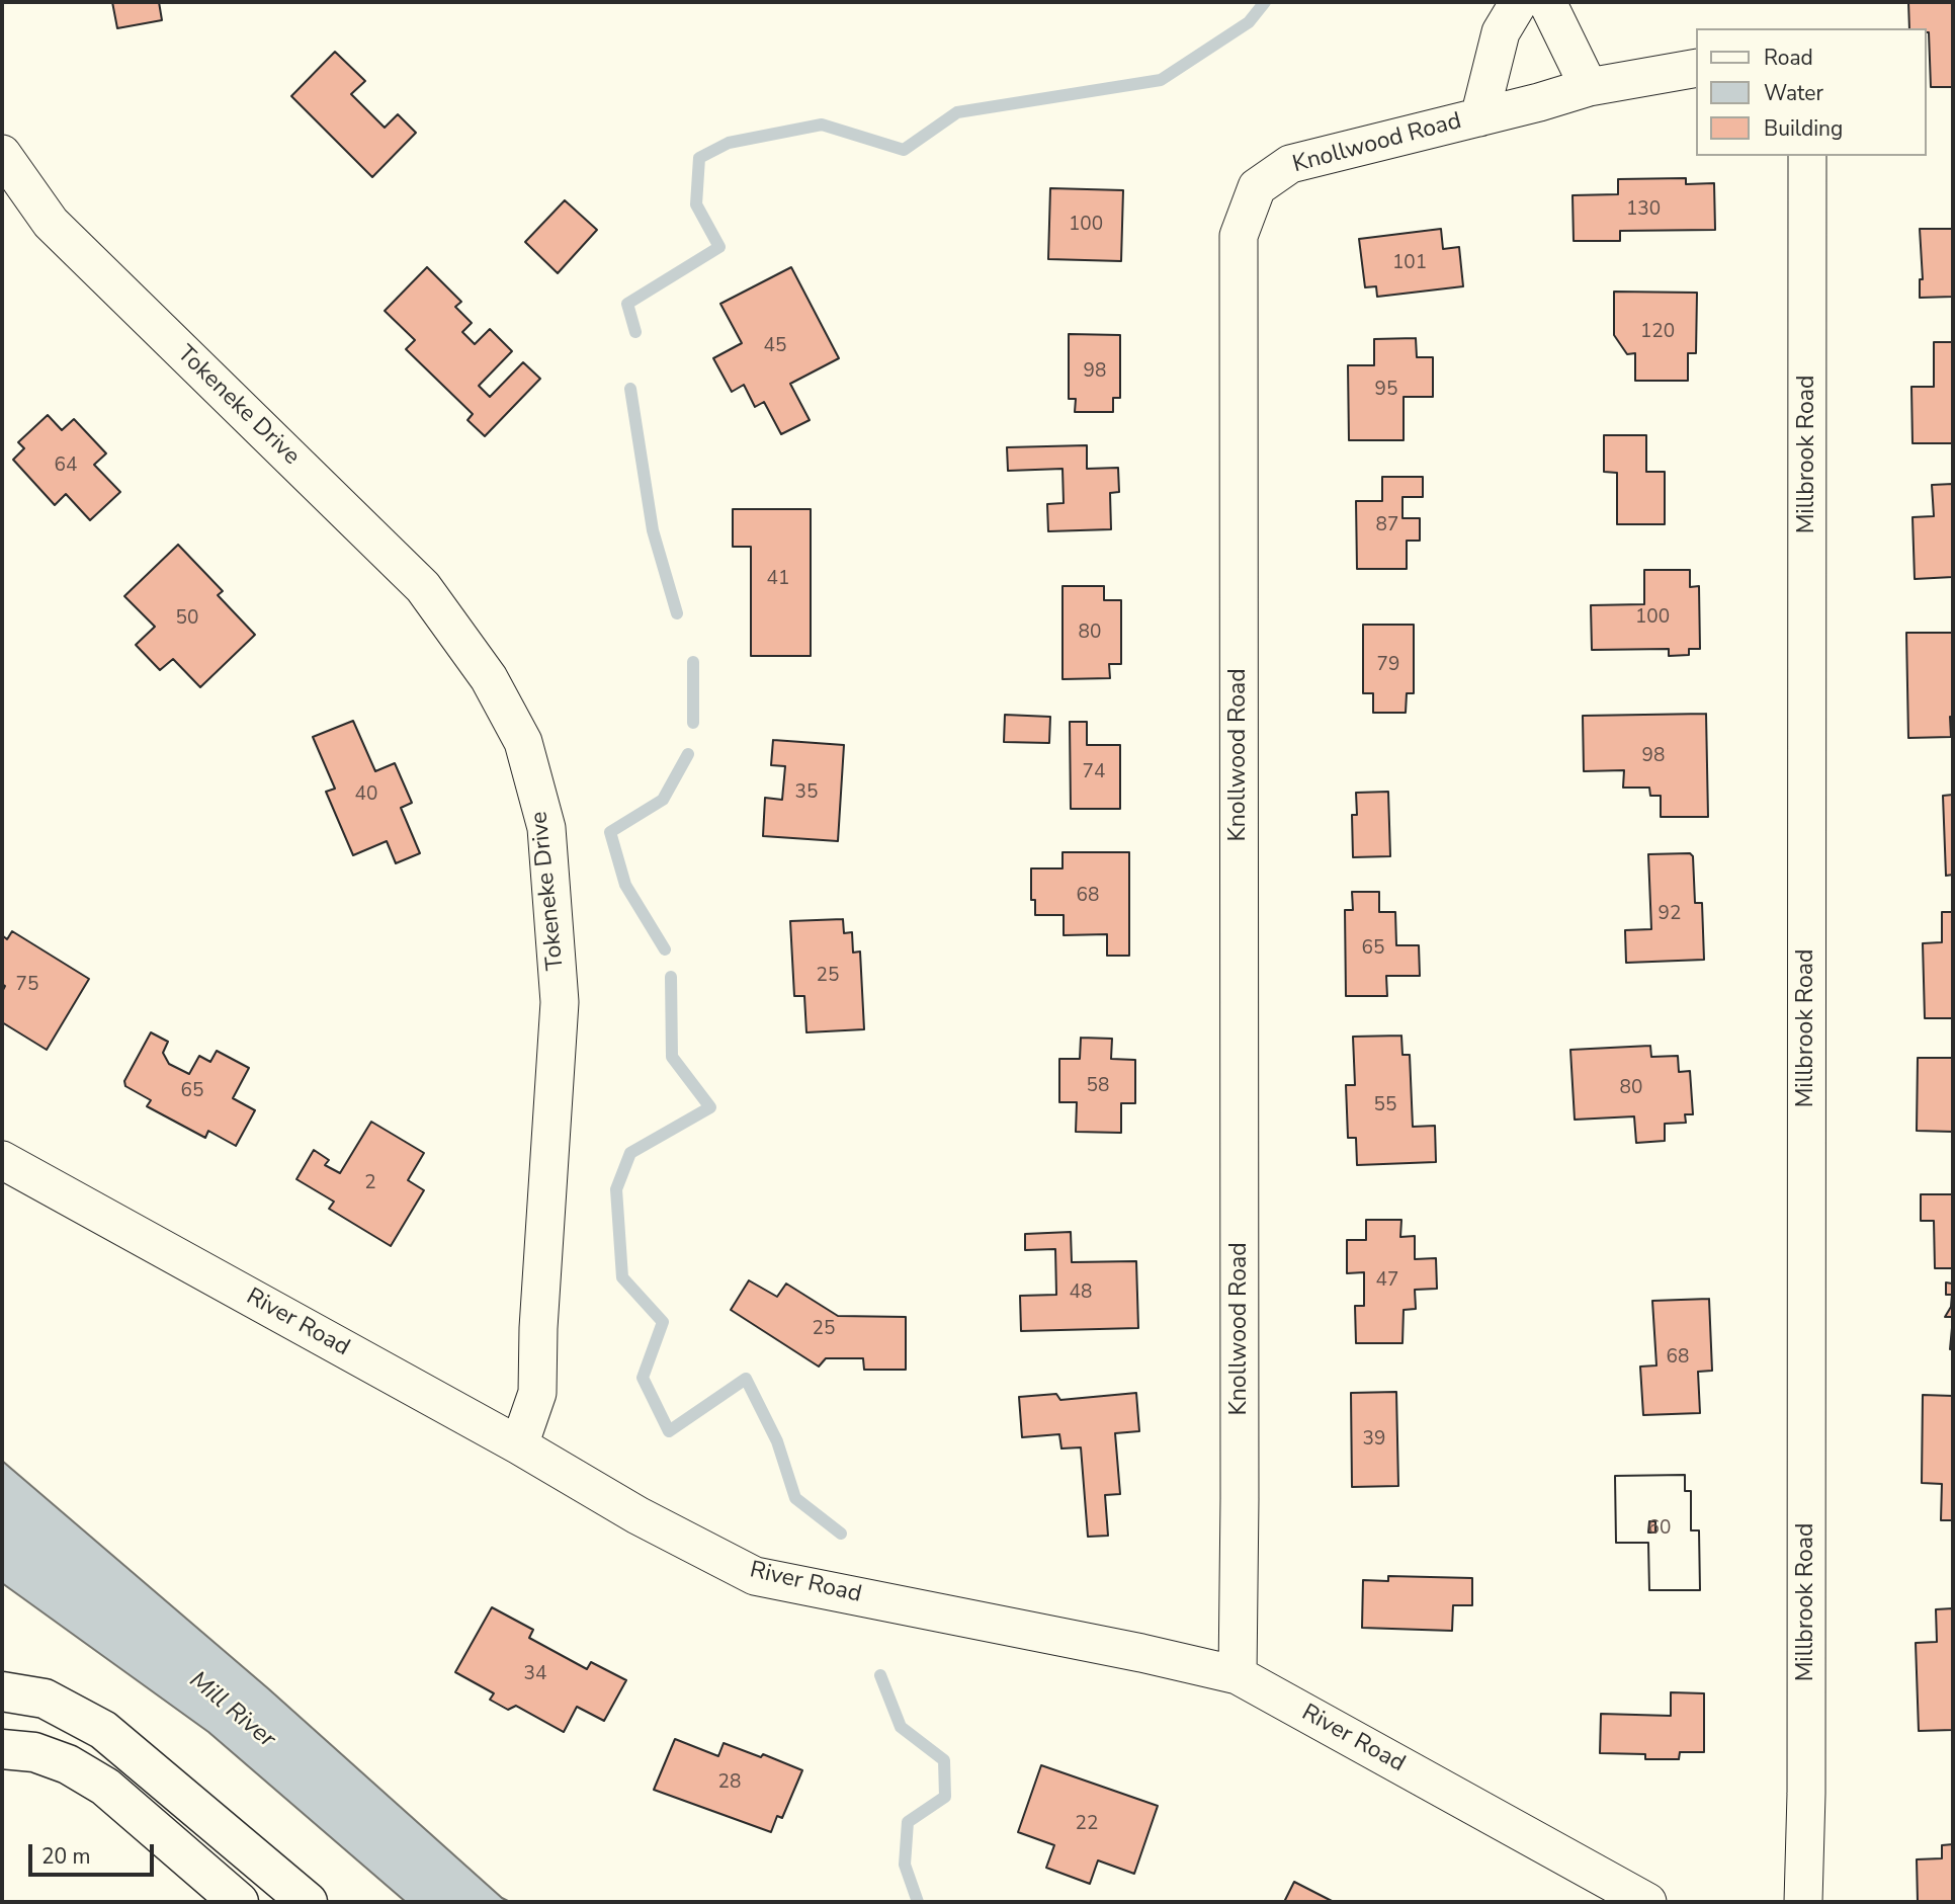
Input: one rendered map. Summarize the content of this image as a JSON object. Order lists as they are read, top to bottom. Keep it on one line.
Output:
{"streets":{"street":["Knollwood Road","Tokeneke Drive","Millbrook Road","River Road"]},"crossings":[["Knollwood Road","River Road"],["Tokeneke Drive","River Road"]],"water":["Mill River"],"house_numbers":["130","100","101","120","45","98","95","64","87","41","100","50","80","79","98","74","35","40","68","92","65","25","75","58","80","65","55","2","47","48","25","68","39","60","34","28","22"],"legend":["Road","Water","Building"],"scale_bar":"20 m"}
